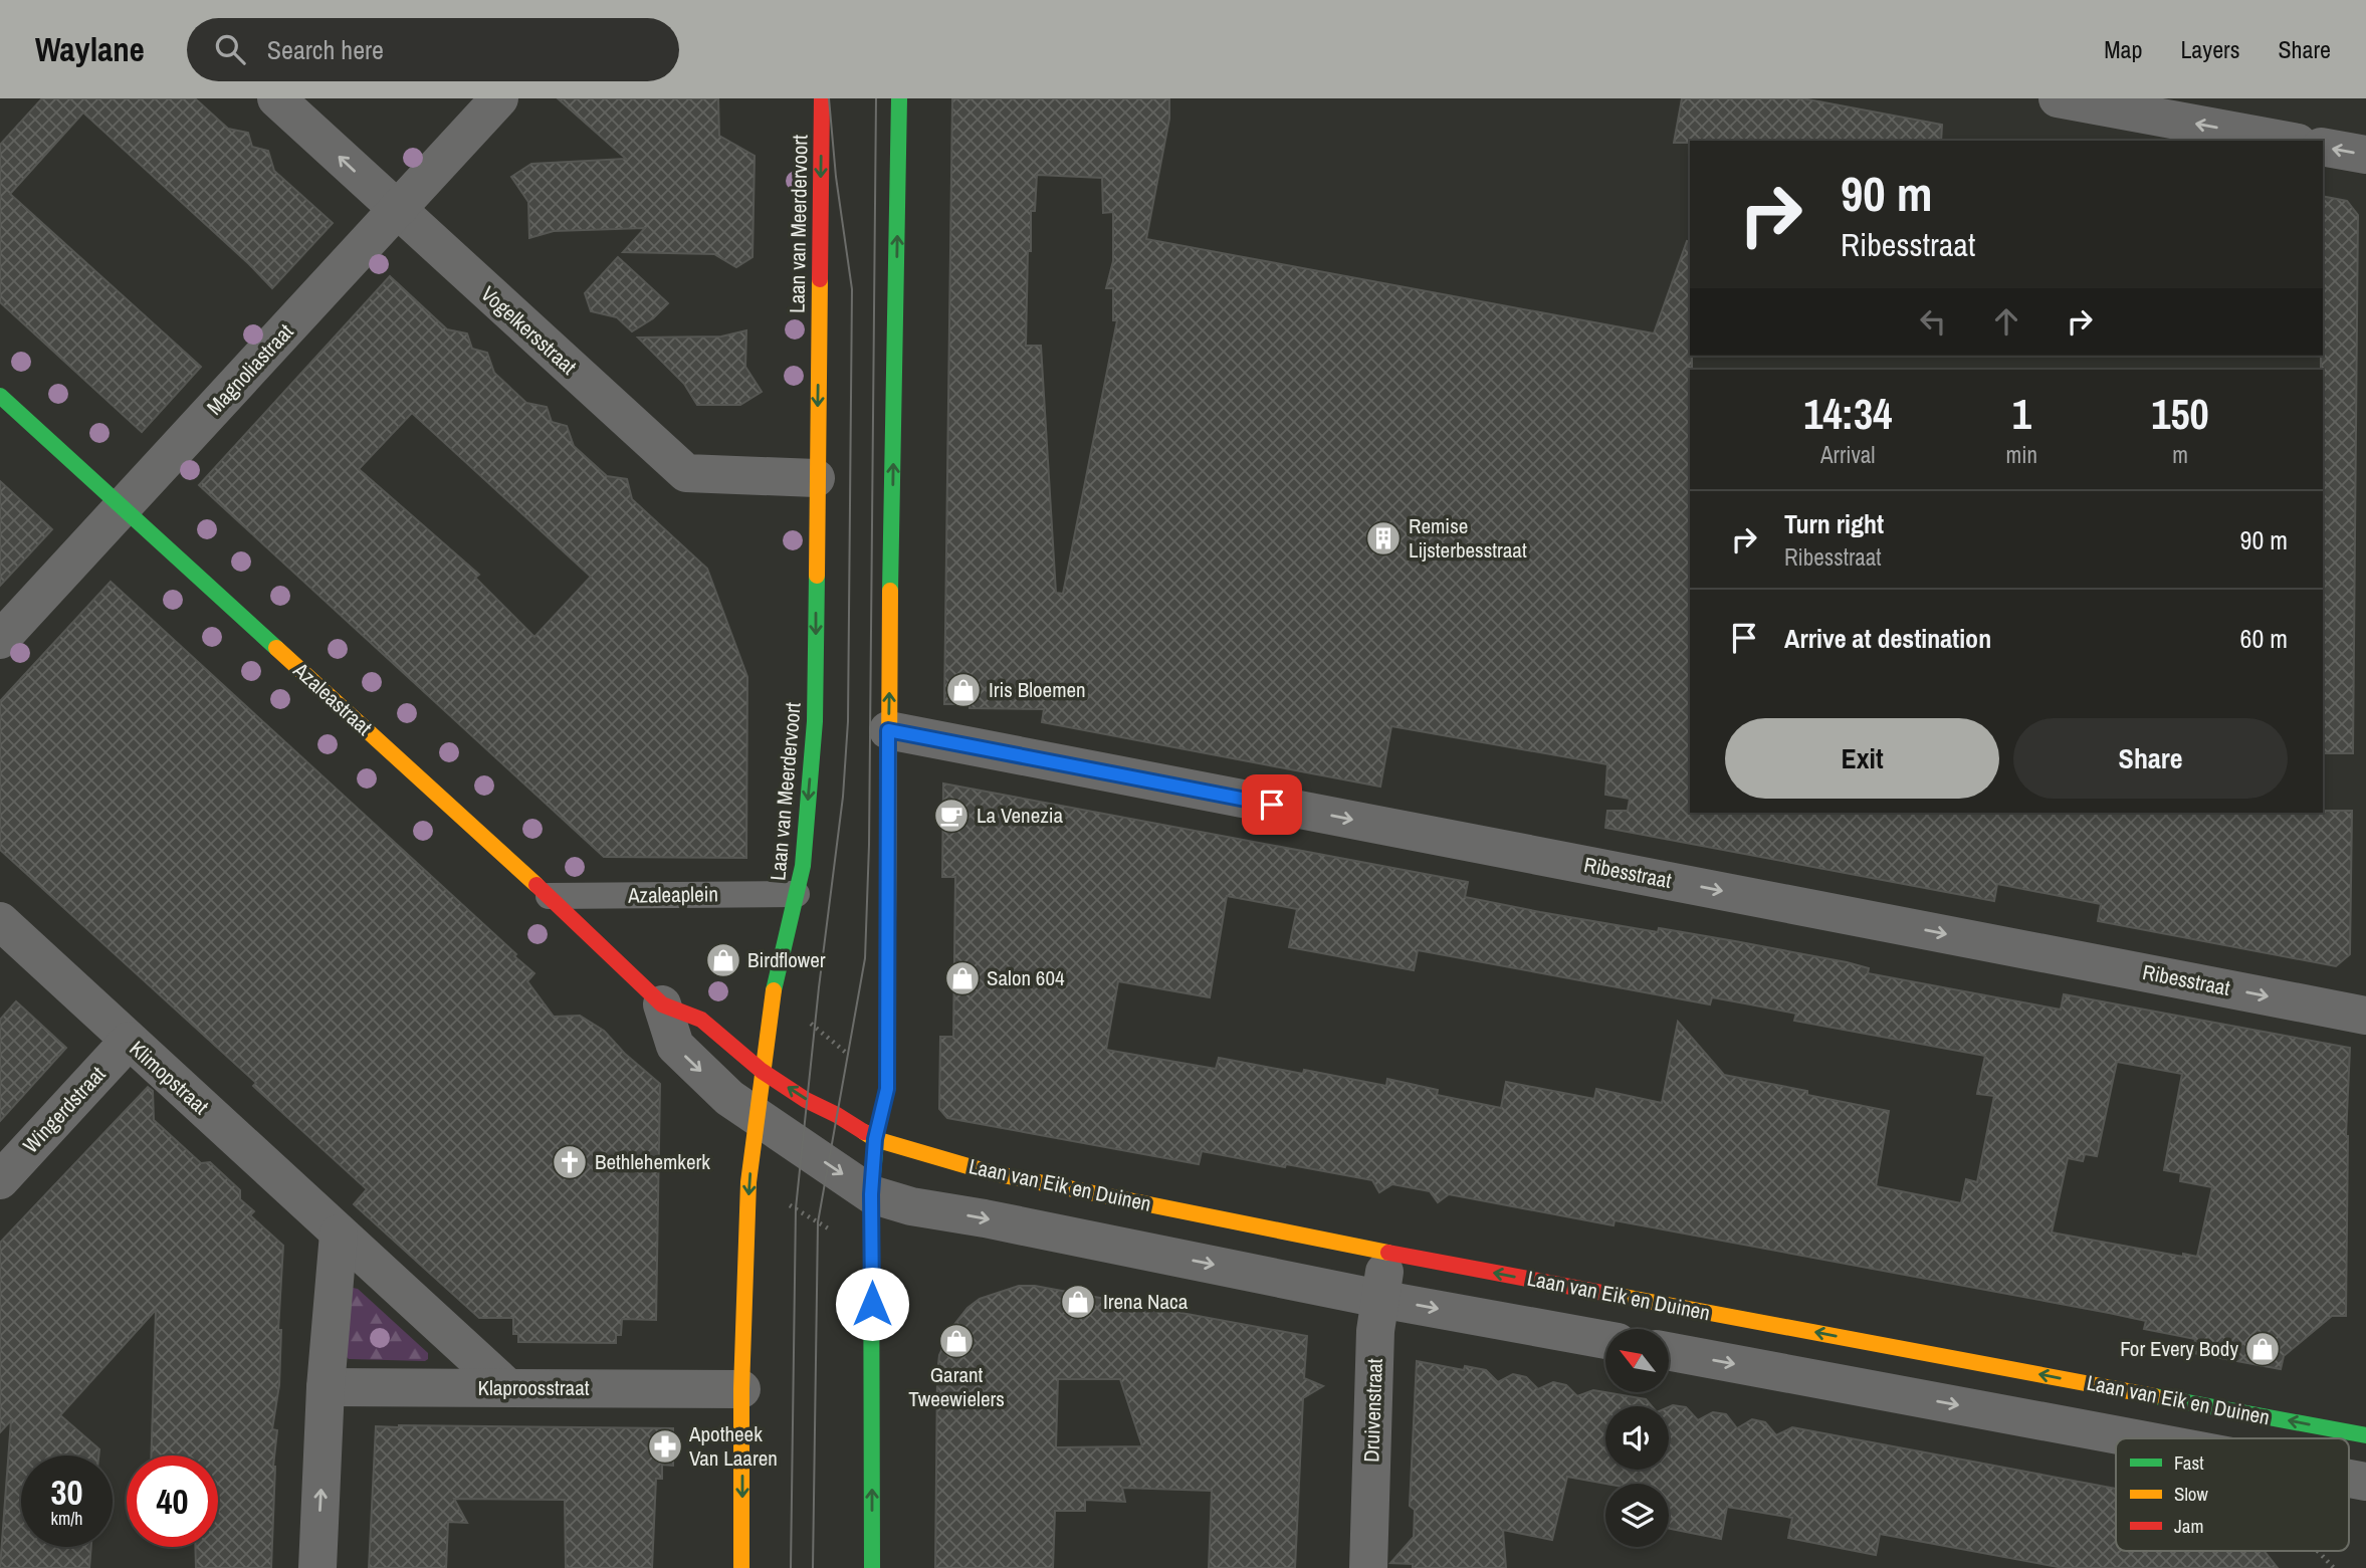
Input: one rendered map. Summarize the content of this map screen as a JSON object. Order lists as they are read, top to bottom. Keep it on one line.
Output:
{"streets":{"street":["Laan van Meerdervoort","Vogelkersstraat","Magnoliastraat","Azaleastraat","Ribesstraat","Klimopstraat","Wingerdstraat","Laan van Eik en Duinen","Klaproosstraat","Druivenstraat"],"lane":["Azaleaplein"]},"crossings":[["Laan van Meerdervoort","Vogelkersstraat"],["Laan van Meerdervoort","Azaleastraat"],["Laan van Meerdervoort","Azaleaplein"],["Laan van Meerdervoort","Laan van Eik en Duinen"],["Laan van Meerdervoort","Klaproosstraat"],["Vogelkersstraat","Magnoliastraat"],["Magnoliastraat","Azaleastraat"],["Azaleastraat","Azaleaplein"],["Azaleastraat","Laan van Eik en Duinen"],["Klimopstraat","Wingerdstraat"],["Klimopstraat","Klaproosstraat"],["Laan van Eik en Duinen","Druivenstraat"]],"one_way":["Ribesstraat"],"places":{"building":["Remise Lijsterbesstraat"],"shop":["Iris Bloemen","Birdflower","Salon 604","Irena Naca","Garant Tweewielers","For Every Body"],"cafe":["La Venezia"],"church":["Bethlehemkerk"],"pharmacy":["Apotheek Van Laaren"]},"legend":["Fast","Slow","Jam"],"north":"top left","page":{"header":"Waylane","search":"Search here","nav":["Map","Layers","Share"],"turn":["90 m","Ribesstraat"],"eta":["14:34","Arrival","1","min","150","m"],"list":[{"name":"Turn right","note":"Ribesstraat","value":"90 m"},{"name":"Arrive at destination","value":"60 m"}],"buttons":["Exit","Share"],"speed":"30 km/h","limit":"40"}}
